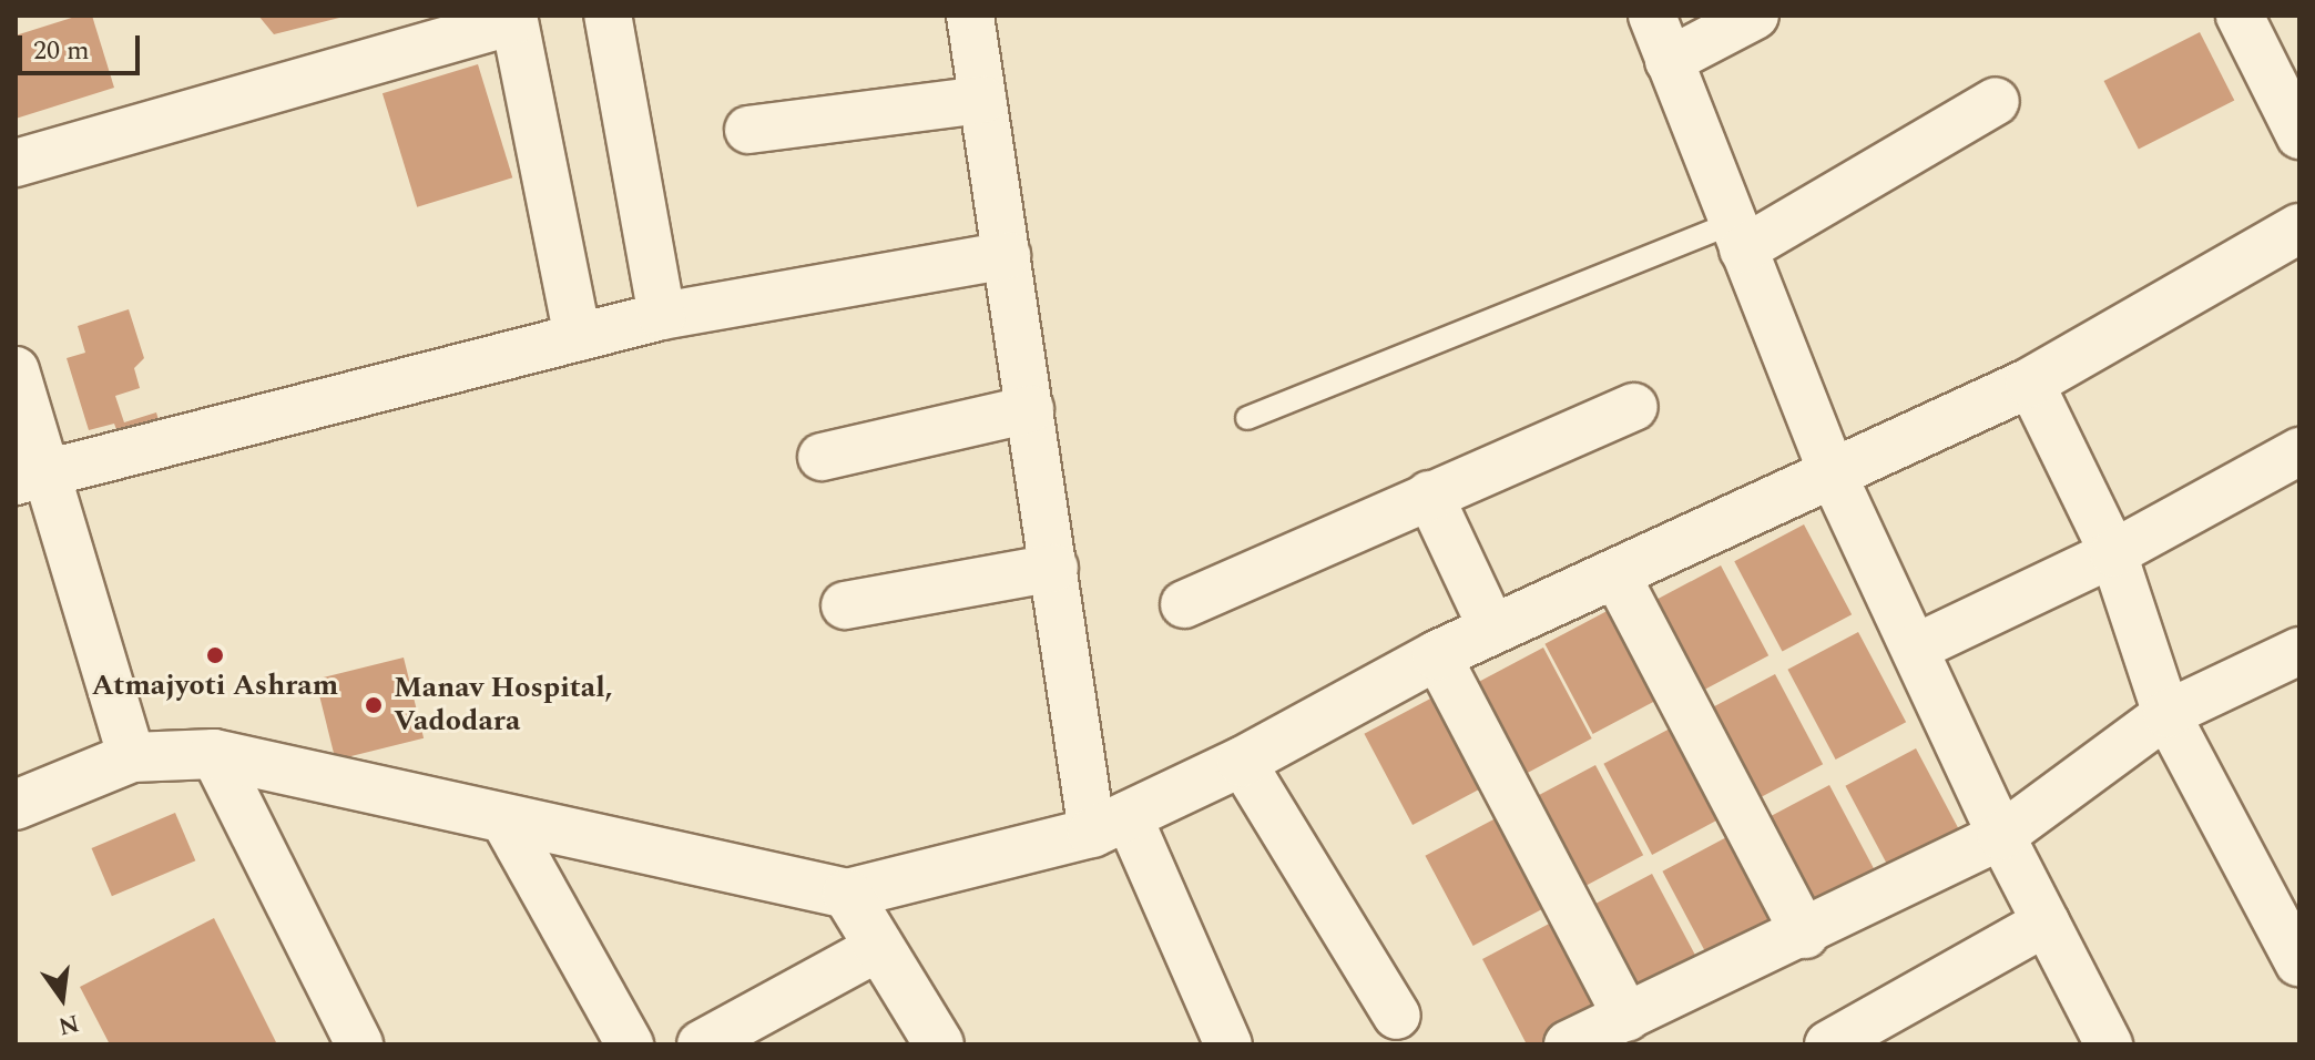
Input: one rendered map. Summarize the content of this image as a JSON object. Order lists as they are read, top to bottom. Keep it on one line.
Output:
{"places":["Atmajyoti Ashram","Manav Hospital, Vadodara"],"scale_bar":"20 m","north":"bottom"}
